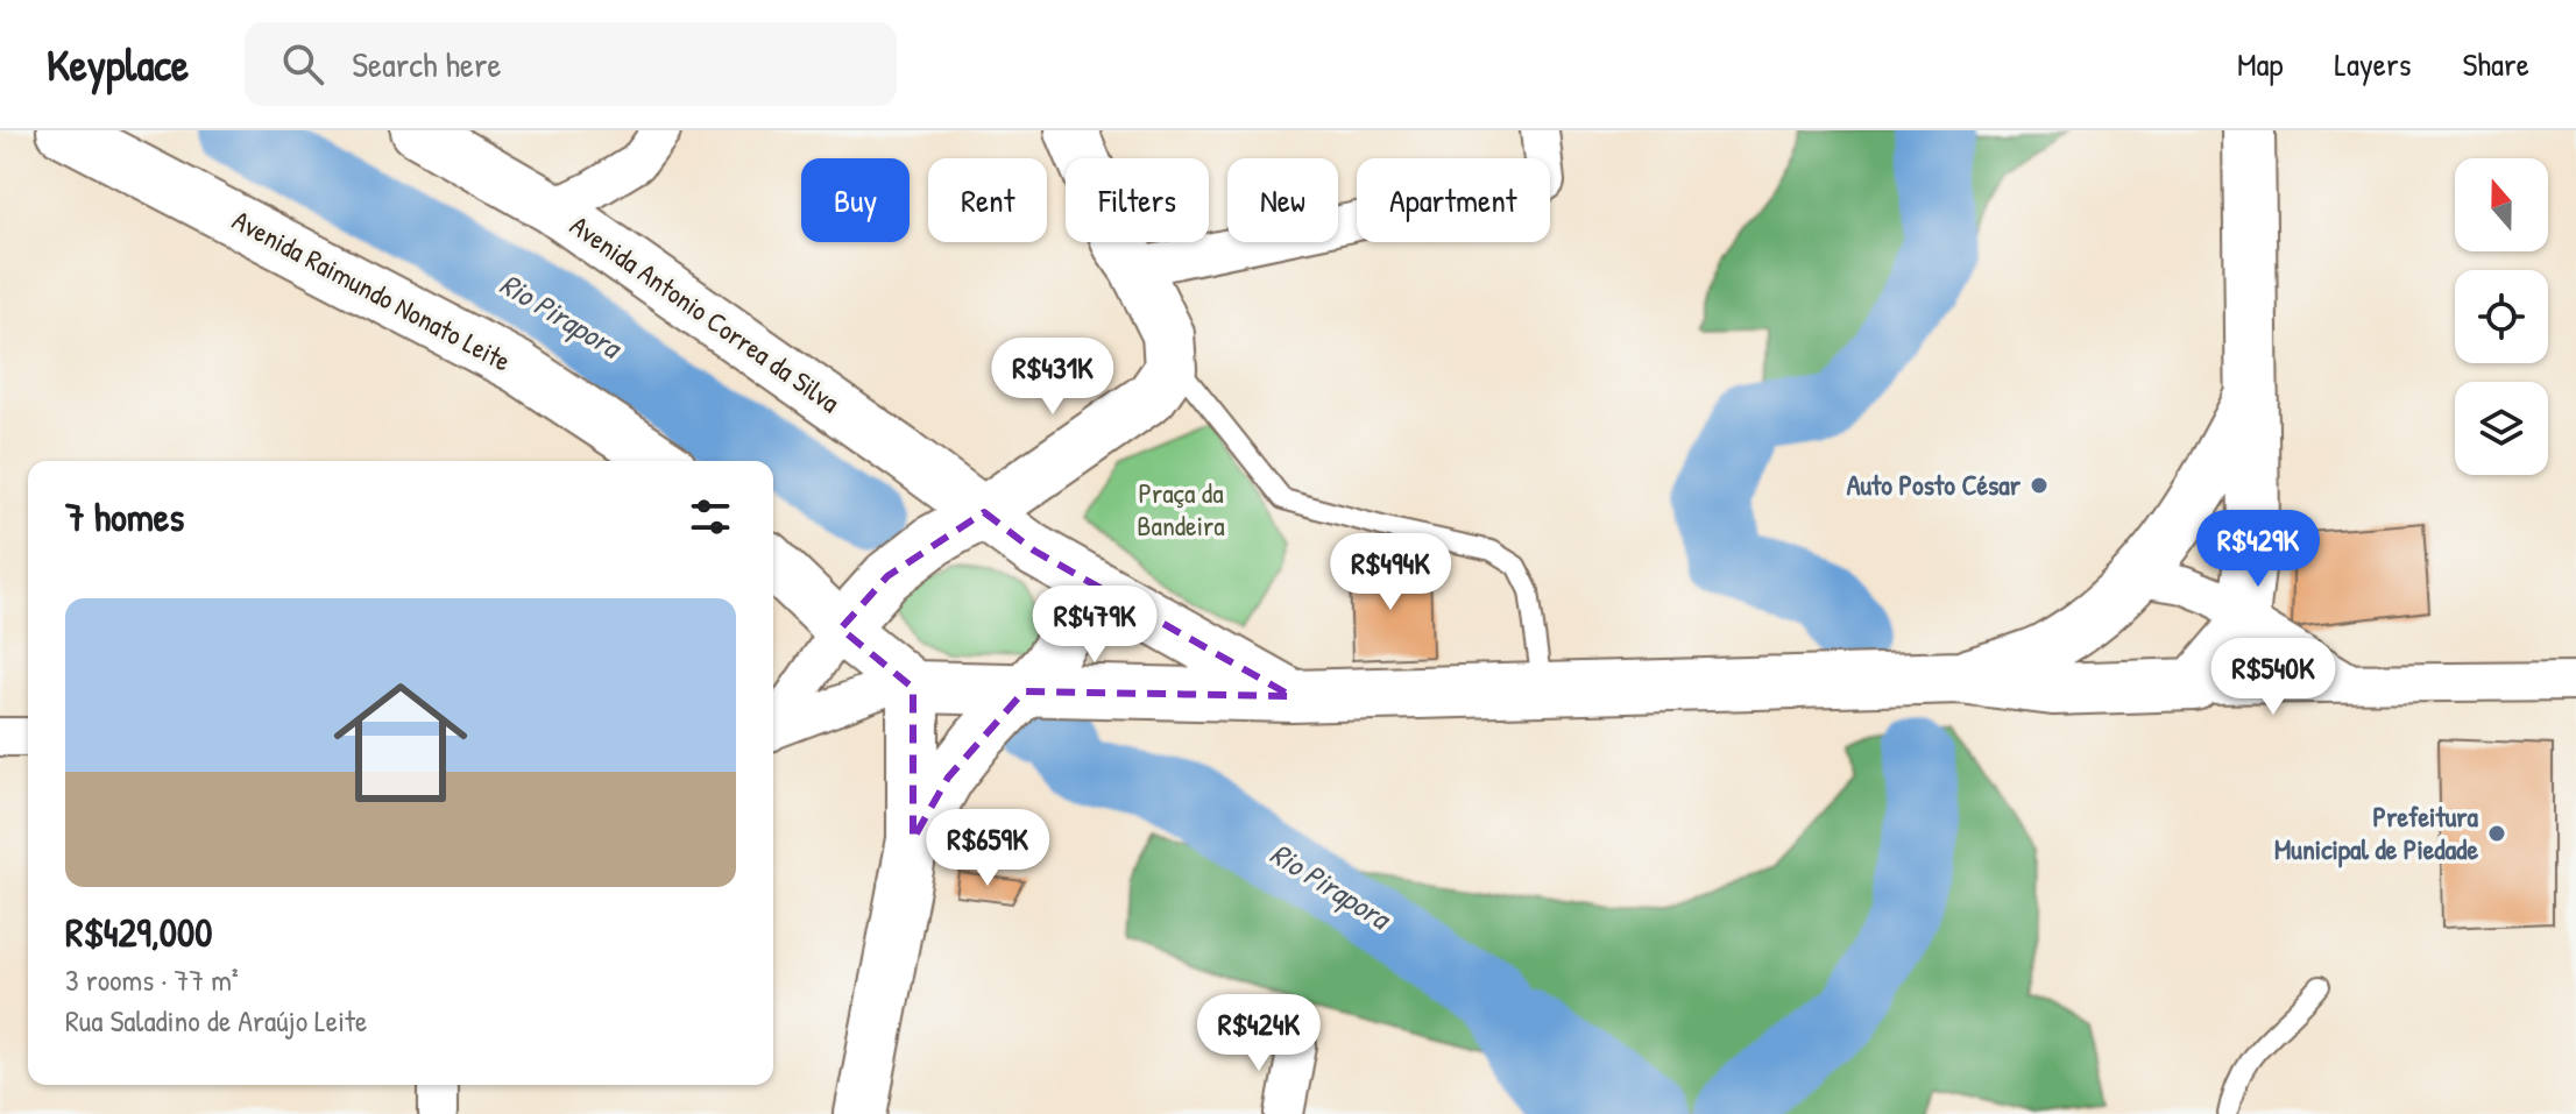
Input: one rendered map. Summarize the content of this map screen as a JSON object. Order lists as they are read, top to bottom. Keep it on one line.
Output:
{"streets":{"main road":["Avenida Raimundo Nonato Leite","Avenida Antonio Correa da Silva"]},"water":["Rio Pirapora"],"parks":["Praça da Bandeira"],"places":["Auto Posto César","Prefeitura Municipal de Piedade"],"north":"top","page":{"header":"Keyplace","search":"Search here","nav":["Map","Layers","Share"],"chip":["Buy","Rent","Filters","New","Apartment"],"price":["R$431K","R$429K","R$494K","R$479K","R$540K","R$659K","R$424K"],"heading":"7 homes","list":[{"name":"R$429,000","note":"3 rooms · 77 m² · Rua Saladino de Araújo Leite"}]}}
